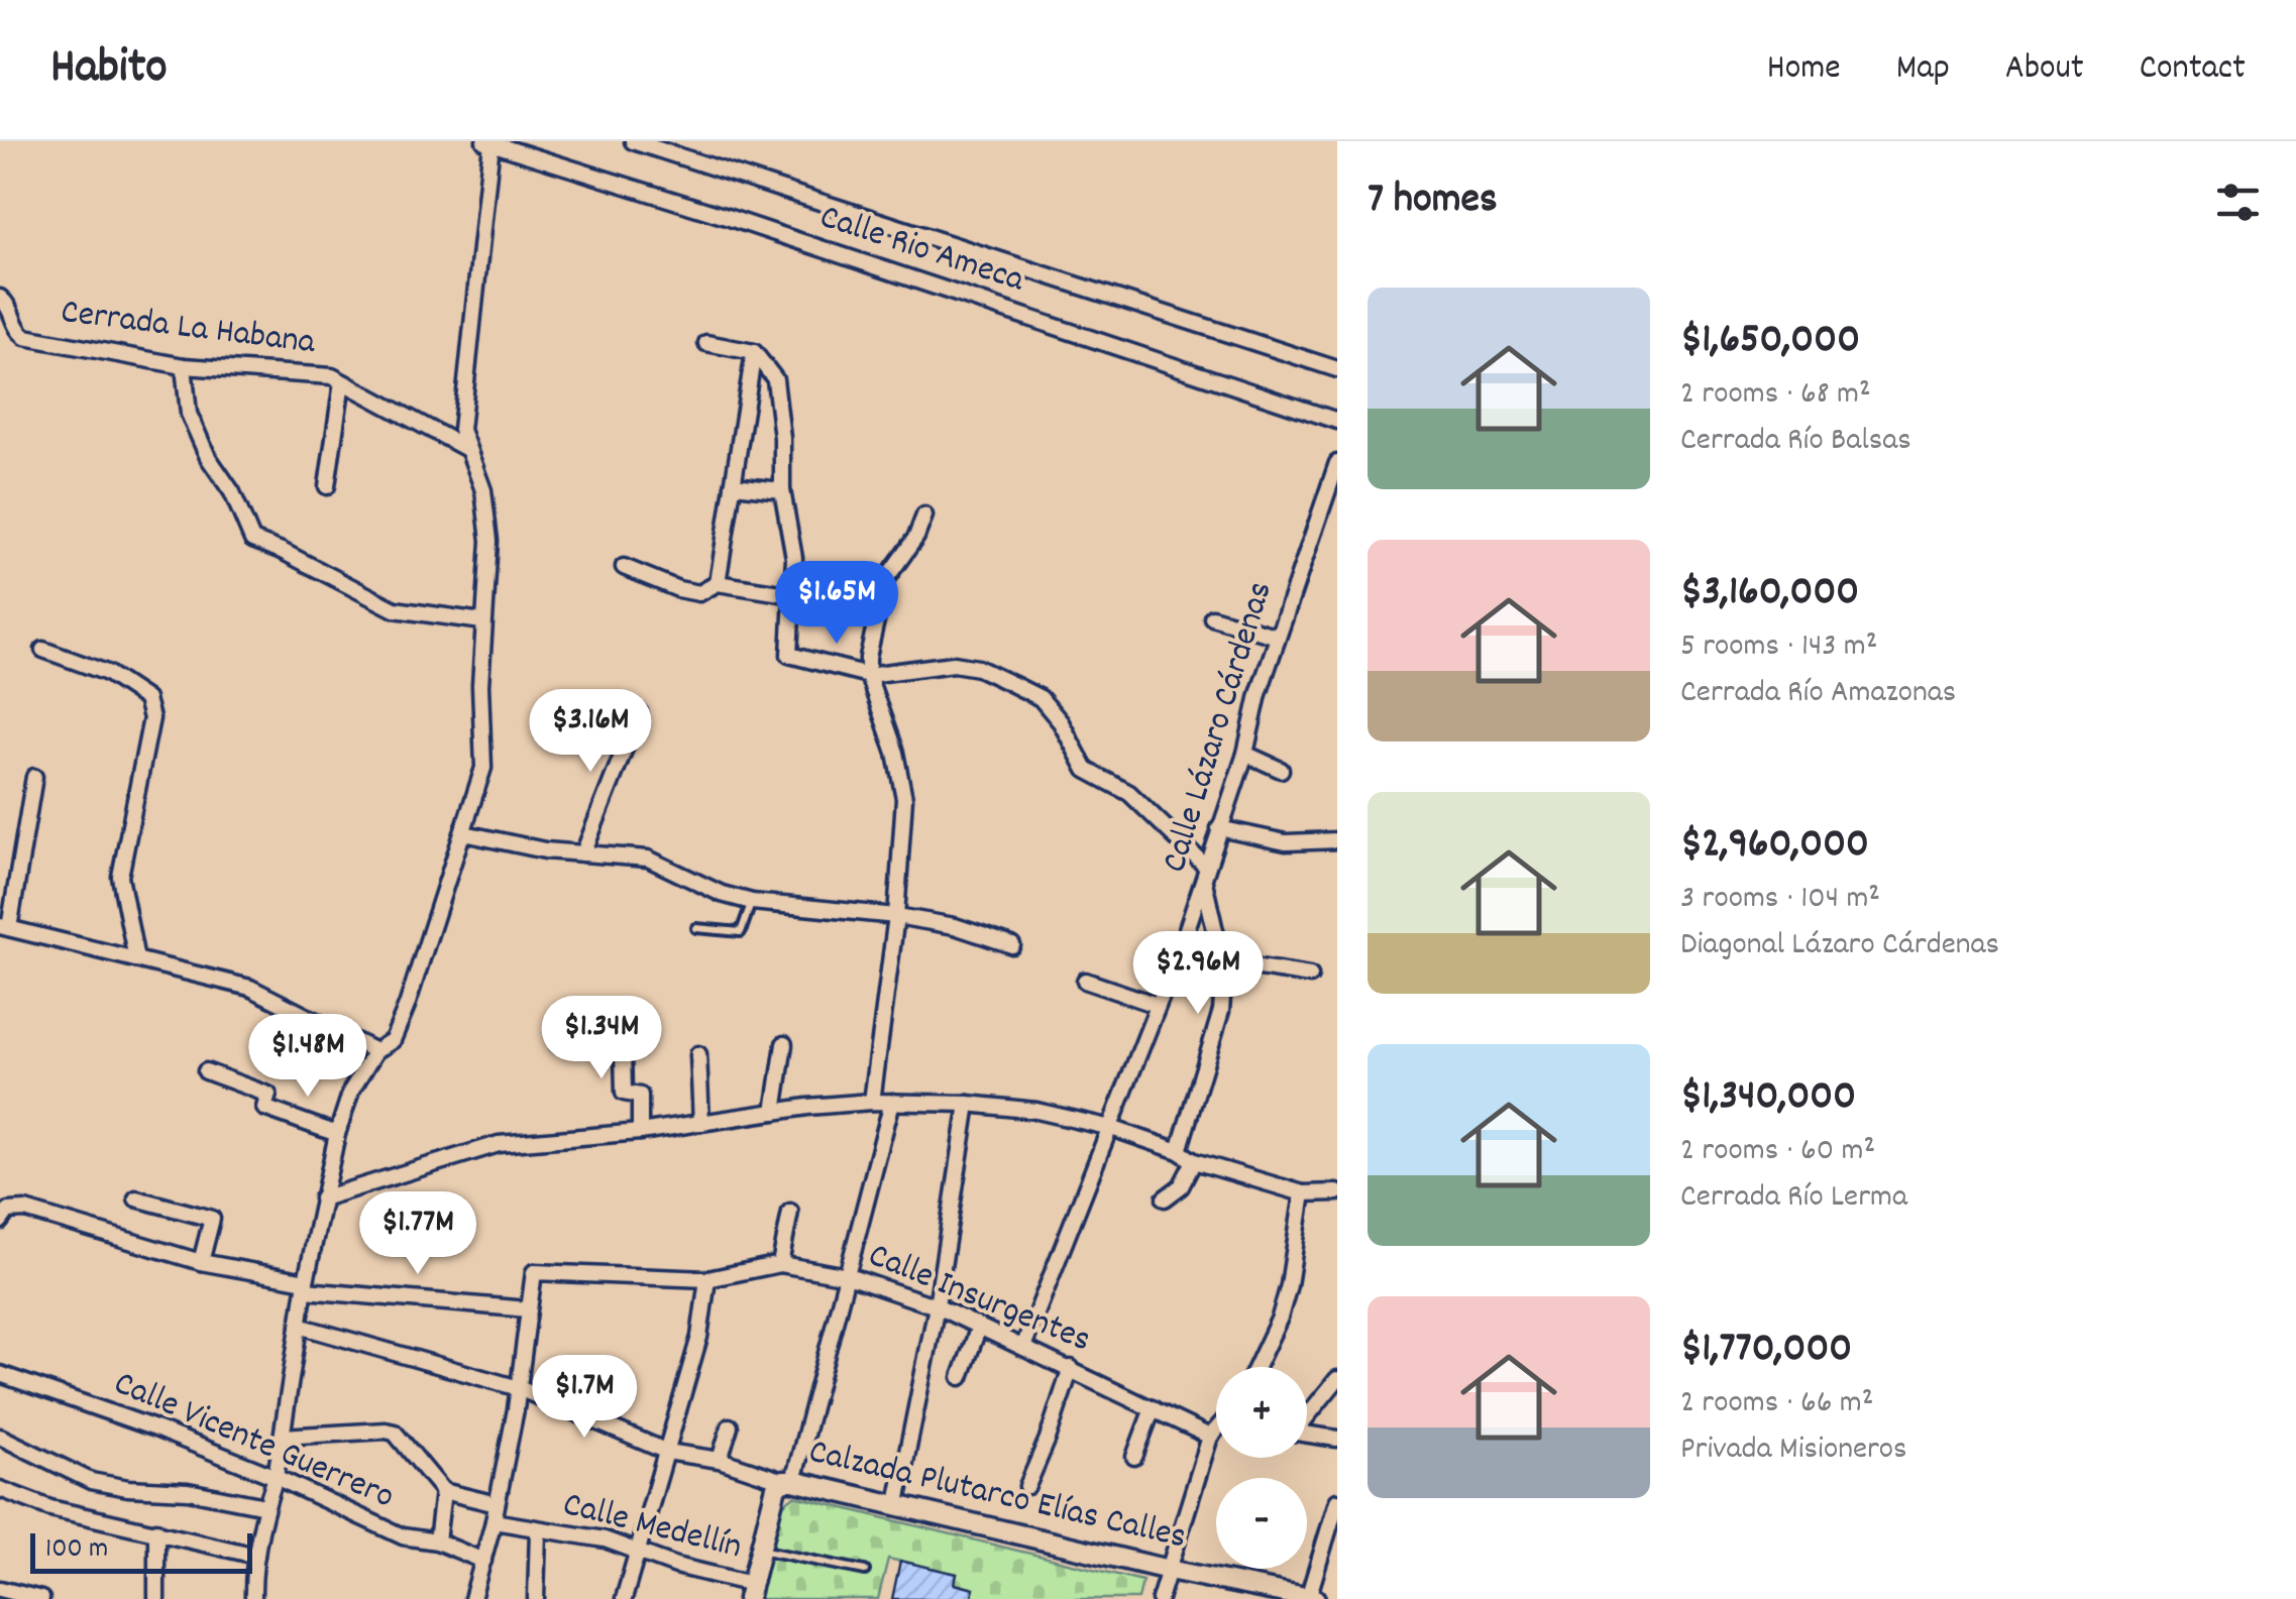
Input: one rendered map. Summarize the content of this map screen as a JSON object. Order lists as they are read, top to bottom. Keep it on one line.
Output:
{"streets":{"main road":["Calzada Plutarco Elías Calles"],"street":["Calle Rio Ameca","Cerrada La Habana","Calle Lázaro Cárdenas","Calle Insurgentes","Calle Vicente Guerrero","Calle Medellín"]},"crossings":[["Calle Lázaro Cárdenas","Calle Insurgentes"]],"scale_bar":"100 m","page":{"header":"Habito","nav":["Home","Map","About","Contact"],"heading":"7 homes","list":[{"name":"$1,650,000","note":"2 rooms · 68 m² · Cerrada Río Balsas"},{"name":"$3,160,000","note":"5 rooms · 143 m² · Cerrada Río Amazonas"},{"name":"$2,960,000","note":"3 rooms · 104 m² · Diagonal Lázaro Cárdenas"},{"name":"$1,340,000","note":"2 rooms · 60 m² · Cerrada Río Lerma"},{"name":"$1,770,000","note":"2 rooms · 66 m² · Privada Misioneros"}],"price":["$1.65M","$3.16M","$2.96M","$1.34M","$1.48M","$1.77M","$1.7M"],"map_buttons":["+","−"],"scale":"100 m"}}
